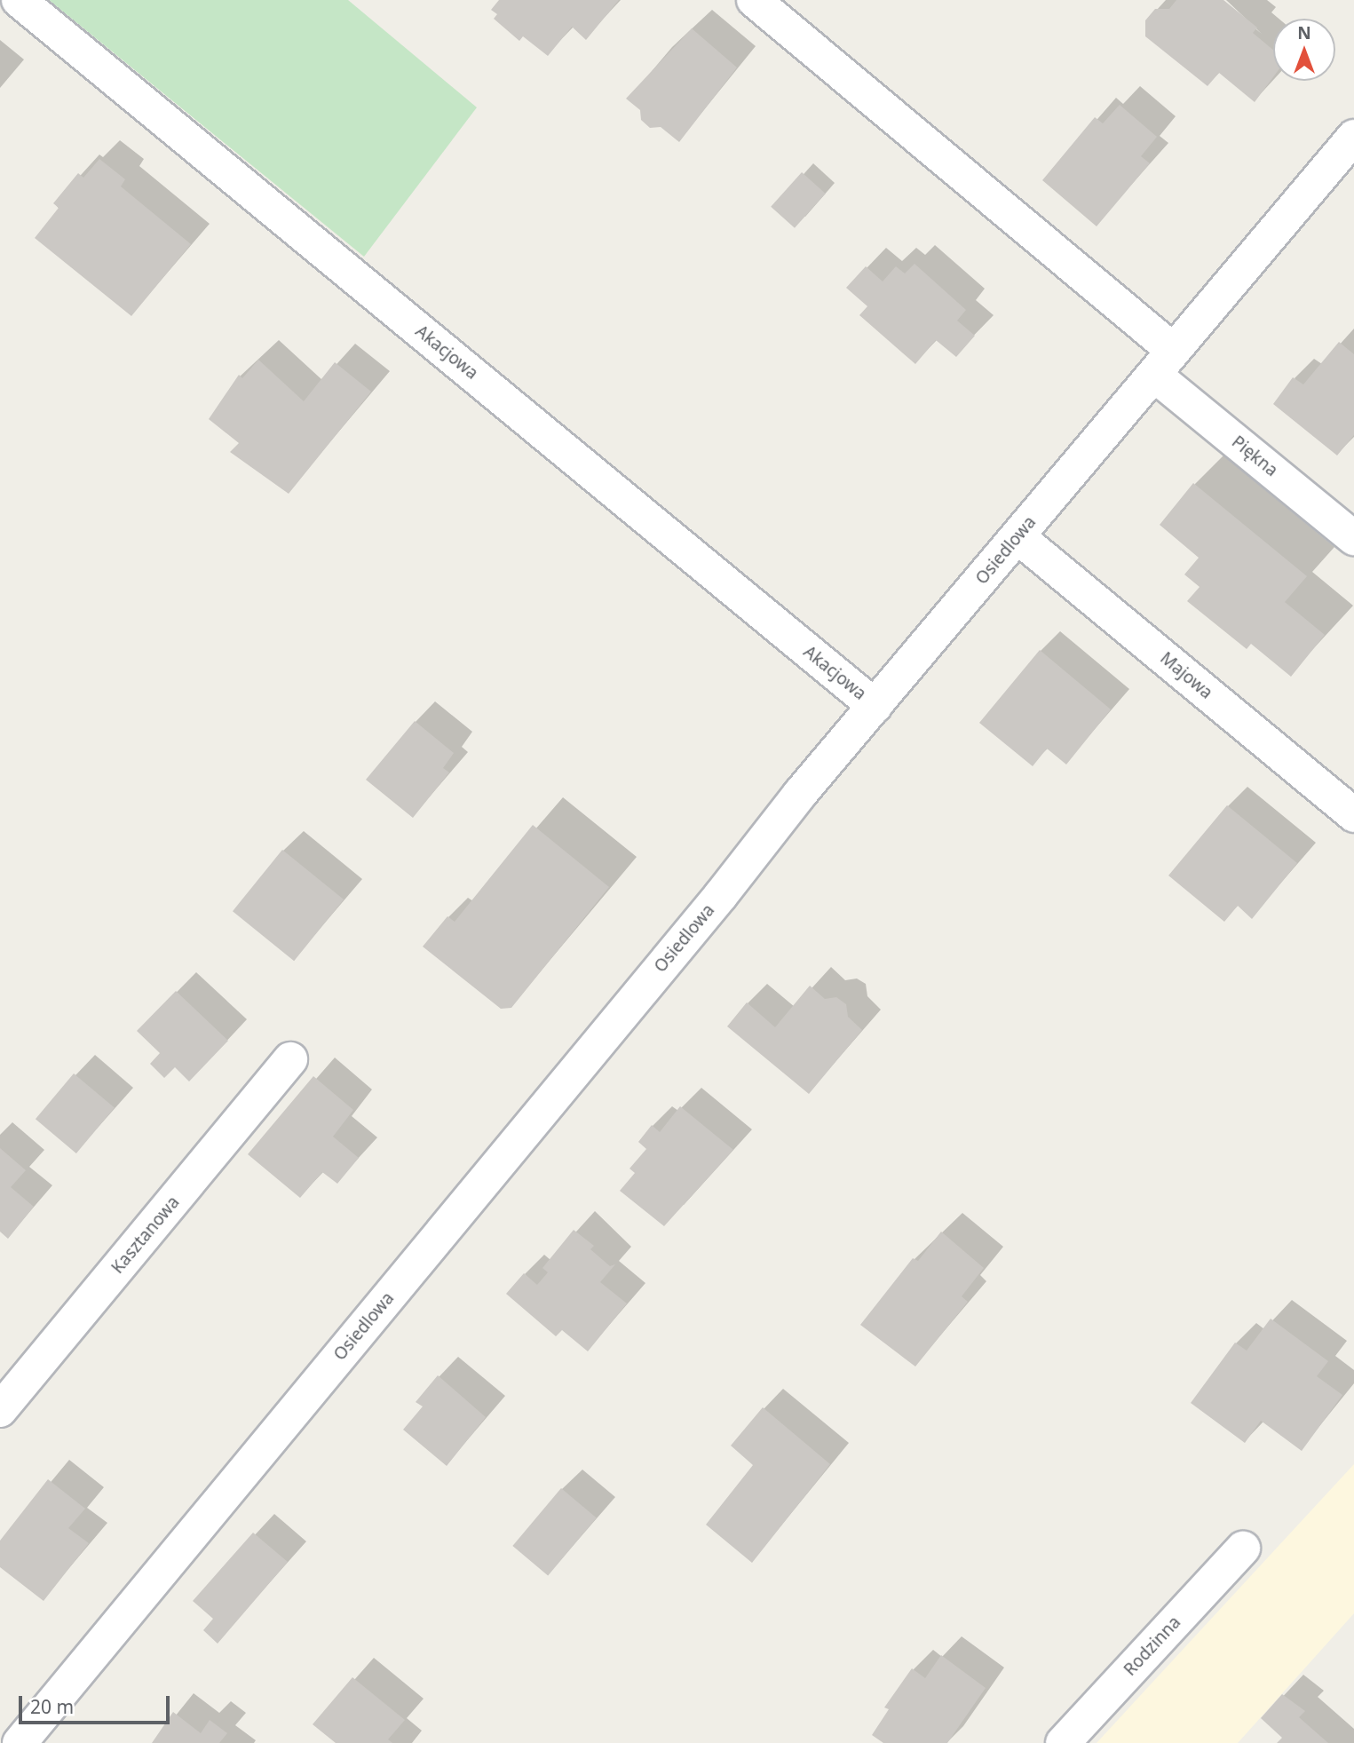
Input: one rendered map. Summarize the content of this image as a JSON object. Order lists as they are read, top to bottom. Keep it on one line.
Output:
{"streets":{"street":["Akacjowa","Piękna","Osiedlowa","Majowa","Kasztanowa","Rodzinna"]},"crossings":[["Akacjowa","Osiedlowa"],["Piękna","Osiedlowa"],["Osiedlowa","Majowa"]],"scale_bar":"20 m","north":"top"}
